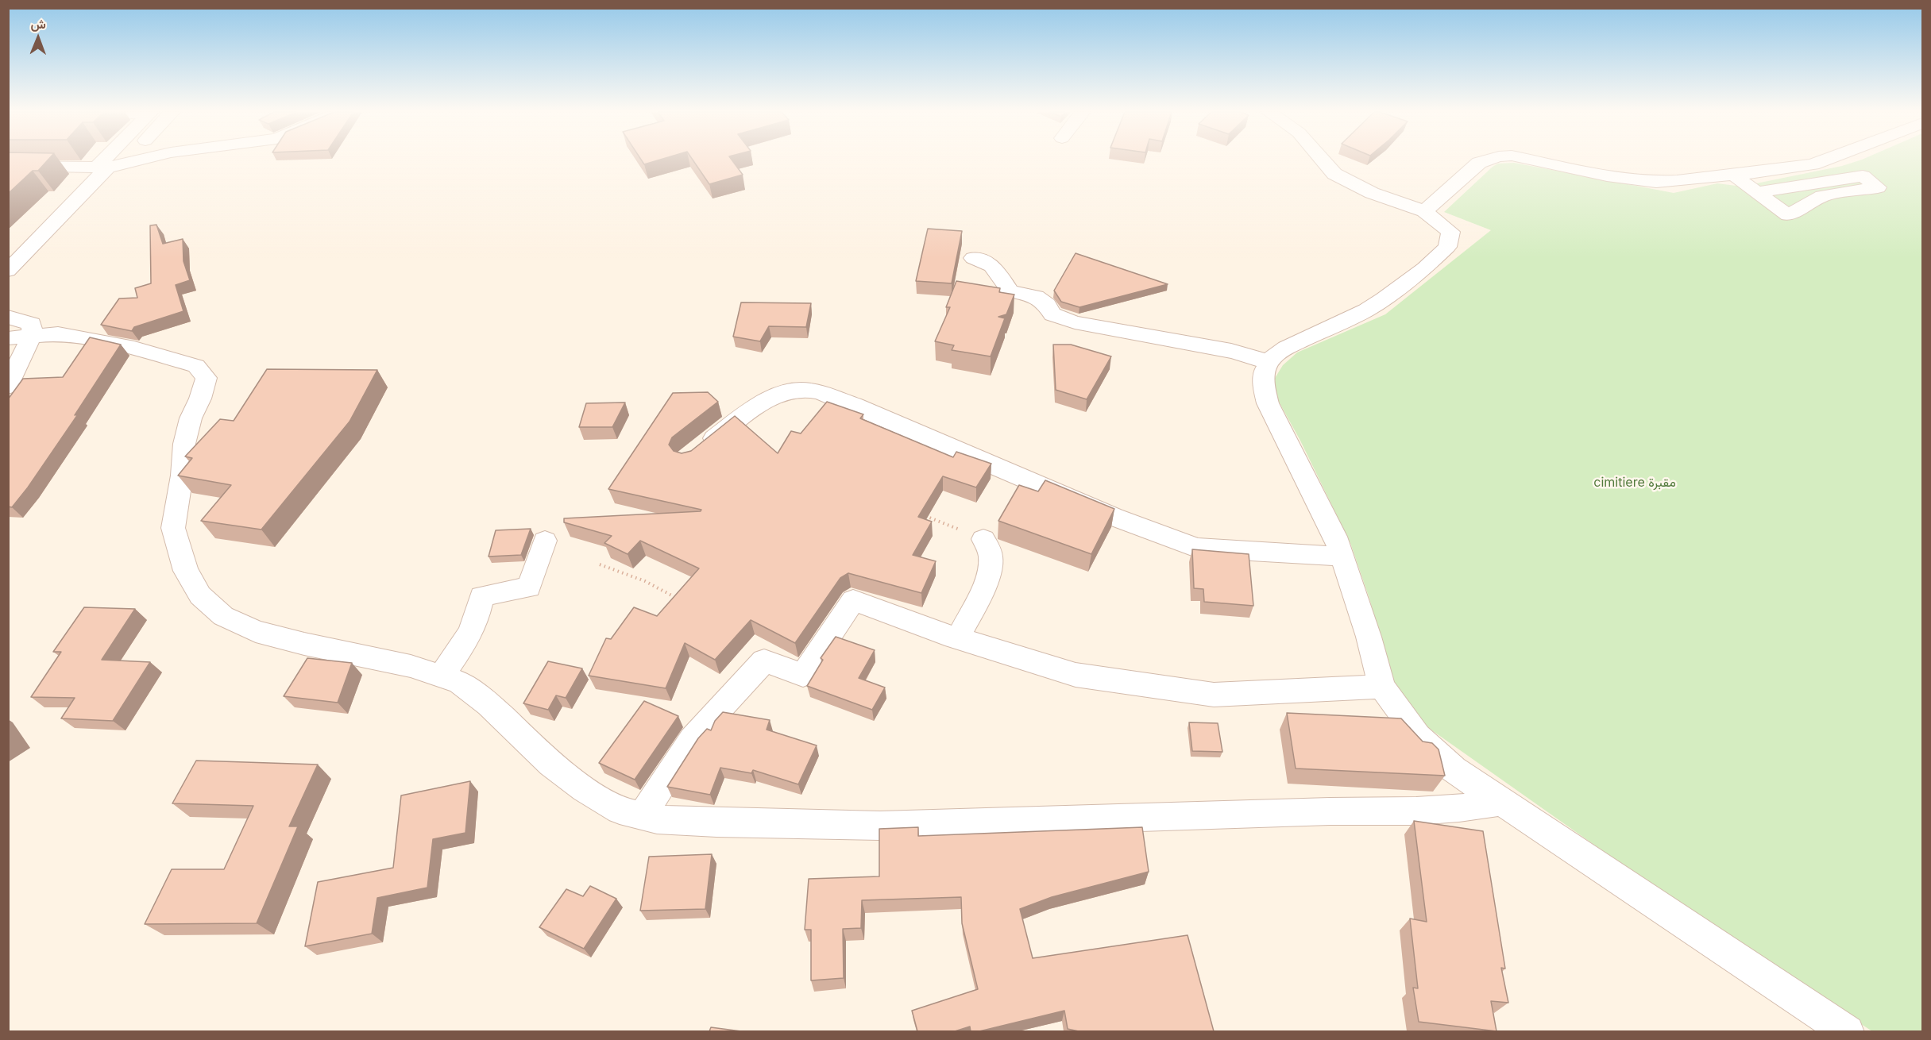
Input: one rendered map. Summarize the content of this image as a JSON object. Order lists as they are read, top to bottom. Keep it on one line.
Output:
{"parks":["cimitiere مقبرة"],"north":"top"}
